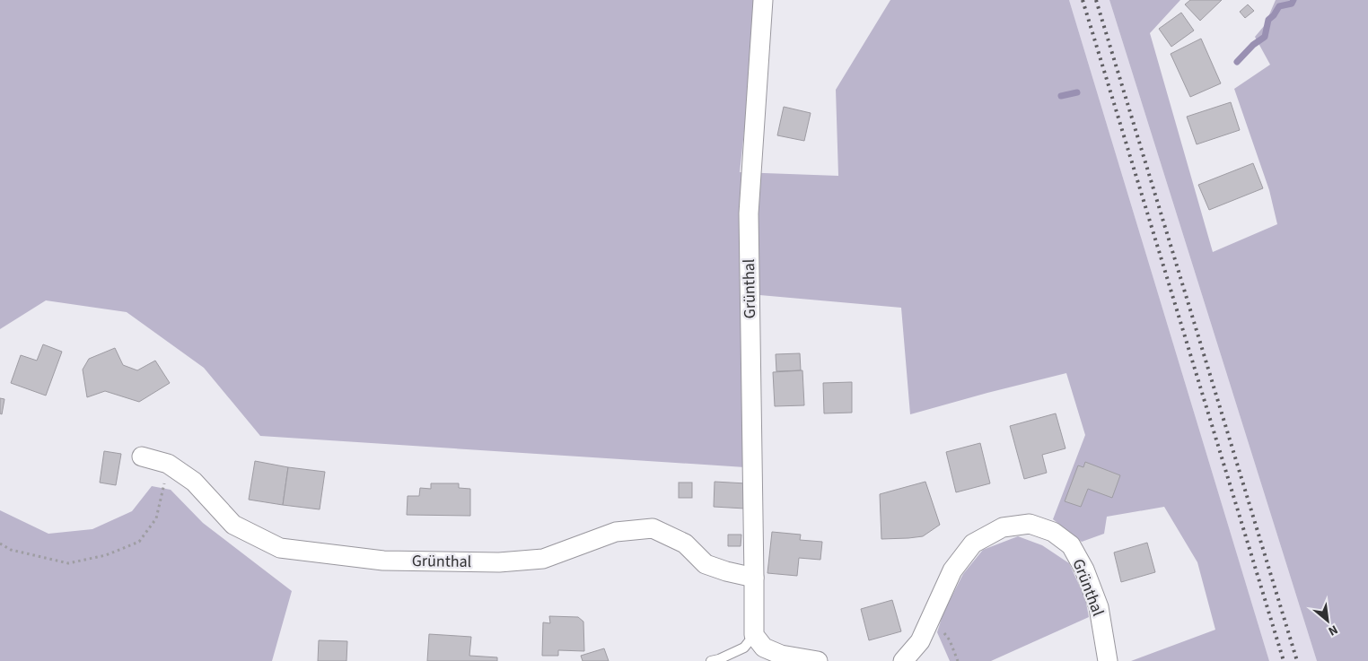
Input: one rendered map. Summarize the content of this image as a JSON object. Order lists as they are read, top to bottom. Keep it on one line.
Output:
{"streets":{"street":["Grünthal"]},"north":"bottom right"}
